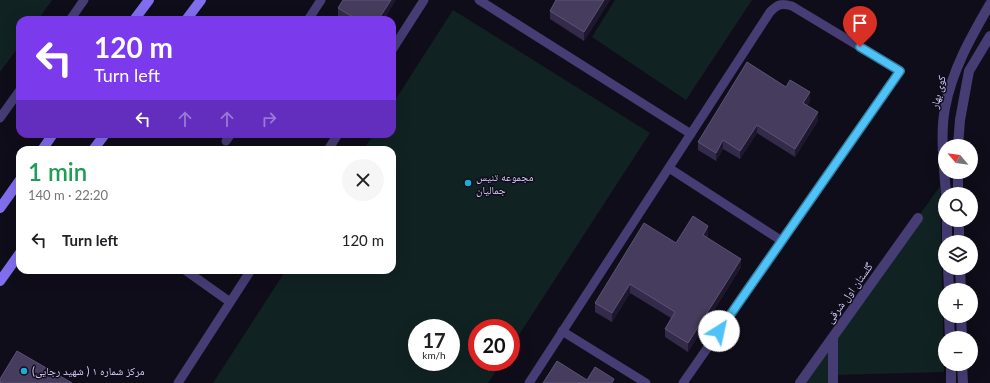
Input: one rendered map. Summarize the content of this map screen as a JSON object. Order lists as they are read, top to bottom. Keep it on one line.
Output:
{"streets":{"street":["کوی بهار","گلستان اول شرقی"]},"places":["مجموعه تنیس جمالیان","مرکز شماره ۱ ( شهید رجایی)"],"north":"top left","page":{"turn":["120 m","Turn left"],"map_buttons":["+","−"],"heading":["1 min","140 m · 22:20"],"list":[{"name":"Turn left","value":"120 m"}],"speed":"17 km/h","limit":"20"}}
